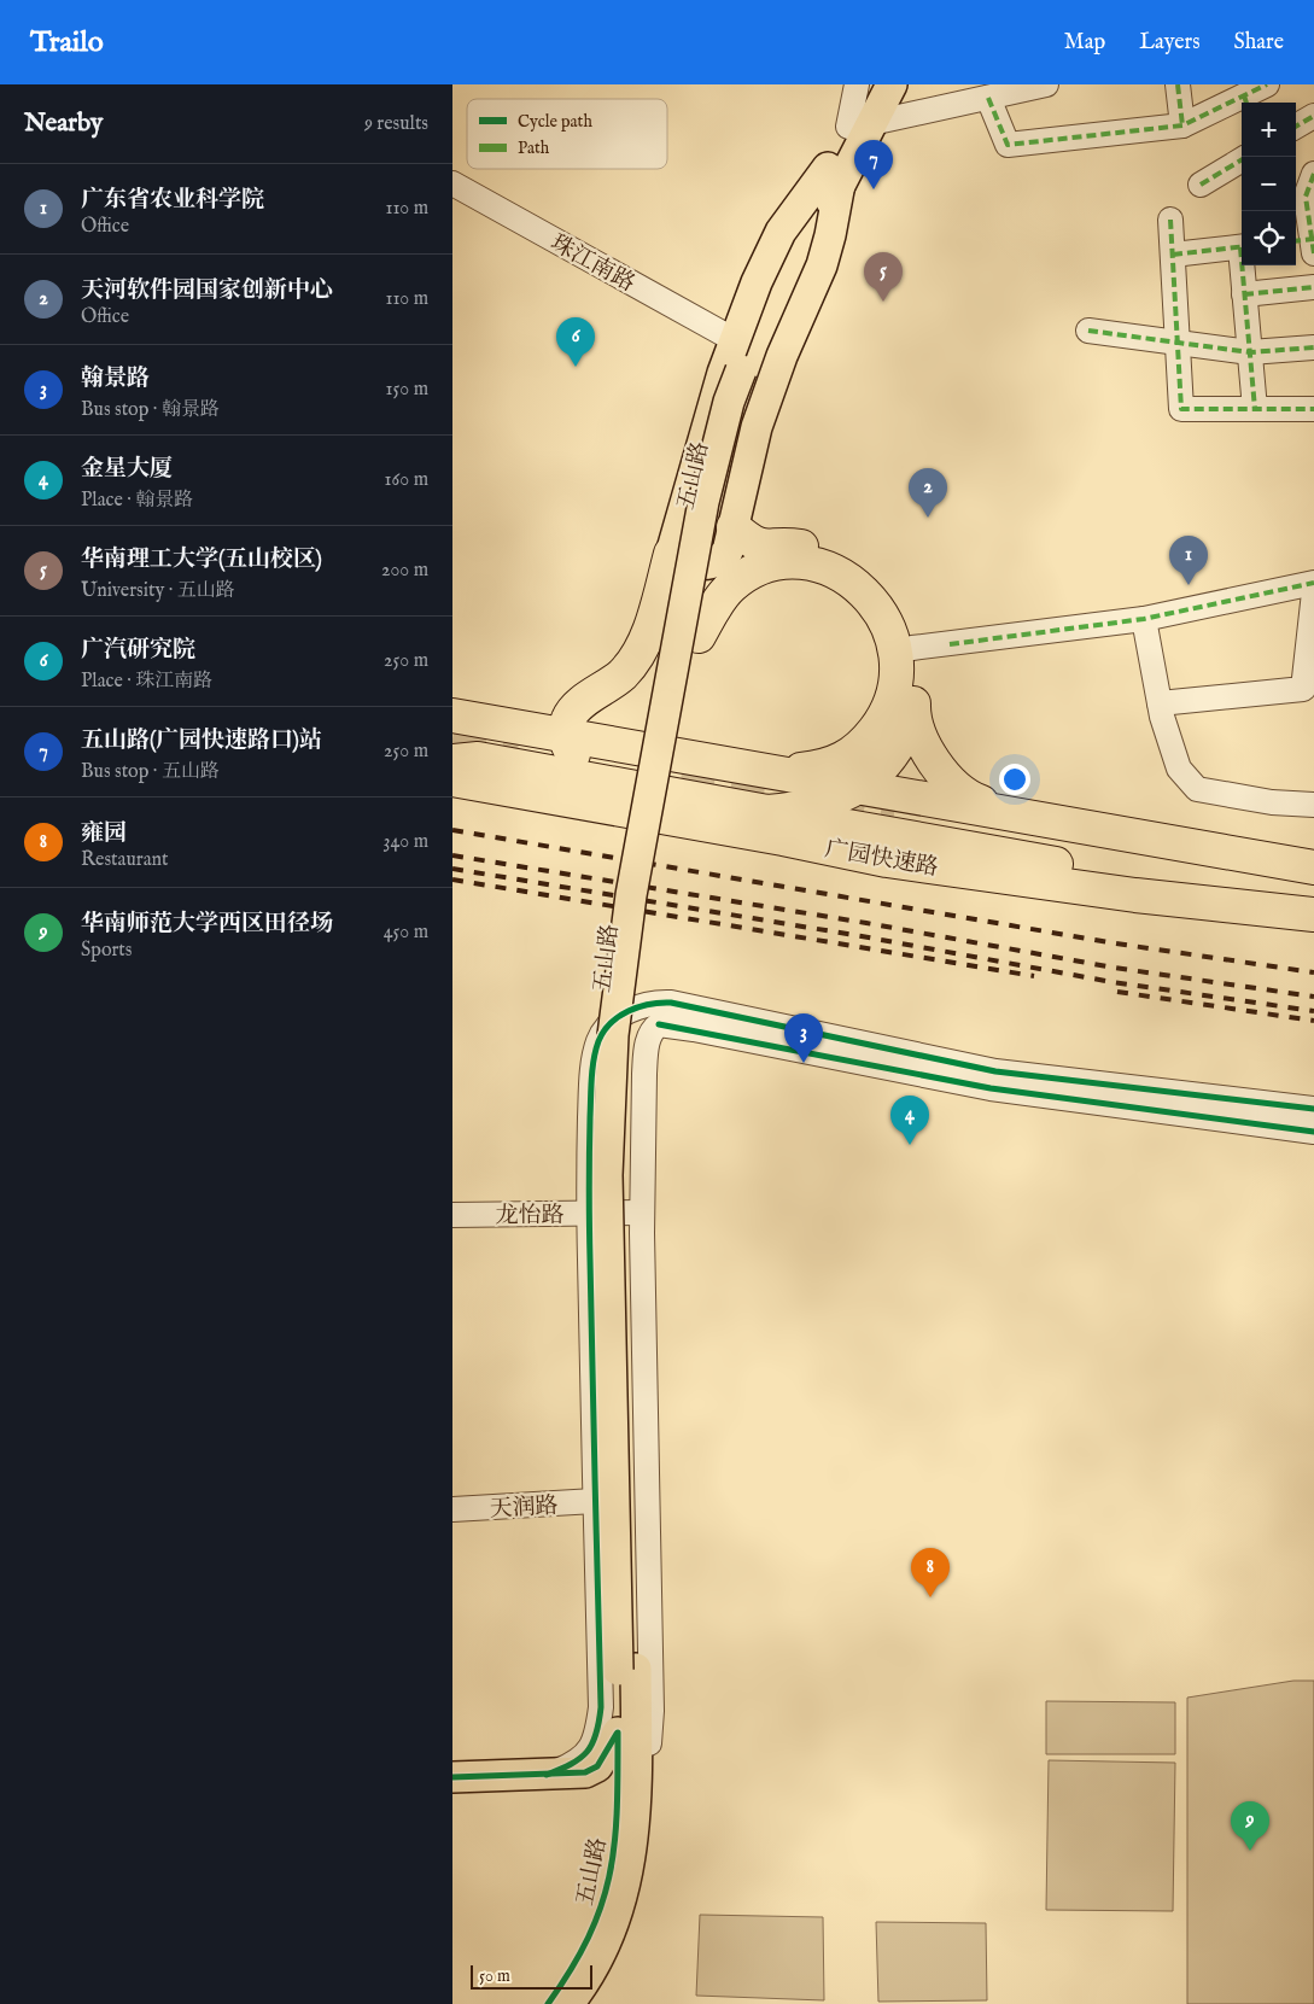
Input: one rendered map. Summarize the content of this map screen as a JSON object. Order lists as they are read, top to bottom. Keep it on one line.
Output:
{"streets":{"highway":["广园快速路"],"main road":["五山路"],"street":["珠江南路","龙怡路","天润路"]},"legend":["Cycle path","Path"],"scale_bar":"50 m","page":{"header":"Trailo","nav":["Map","Layers","Share"],"heading":["Nearby","9 results"],"map_buttons":["+","−"],"pins":["7","5","6","2","1","3","4","8","9"],"list":[{"mark":"1","name":"广东省农业科学院","note":"Office","value":"110 m"},{"mark":"2","name":"天河软件园国家创新中心","note":"Office","value":"110 m"},{"mark":"3","name":"翰景路","note":"Bus stop · 翰景路","value":"150 m"},{"mark":"4","name":"金星大厦","note":"Place · 翰景路","value":"160 m"},{"mark":"5","name":"华南理工大学(五山校区)","note":"University · 五山路","value":"200 m"},{"mark":"6","name":"广汽研究院","note":"Place · 珠江南路","value":"250 m"},{"mark":"7","name":"五山路(广园快速路口)站","note":"Bus stop · 五山路","value":"250 m"},{"mark":"8","name":"雍园","note":"Restaurant","value":"340 m"},{"mark":"9","name":"华南师范大学西区田径场","note":"Sports","value":"450 m"}],"scale":"50 m"}}
